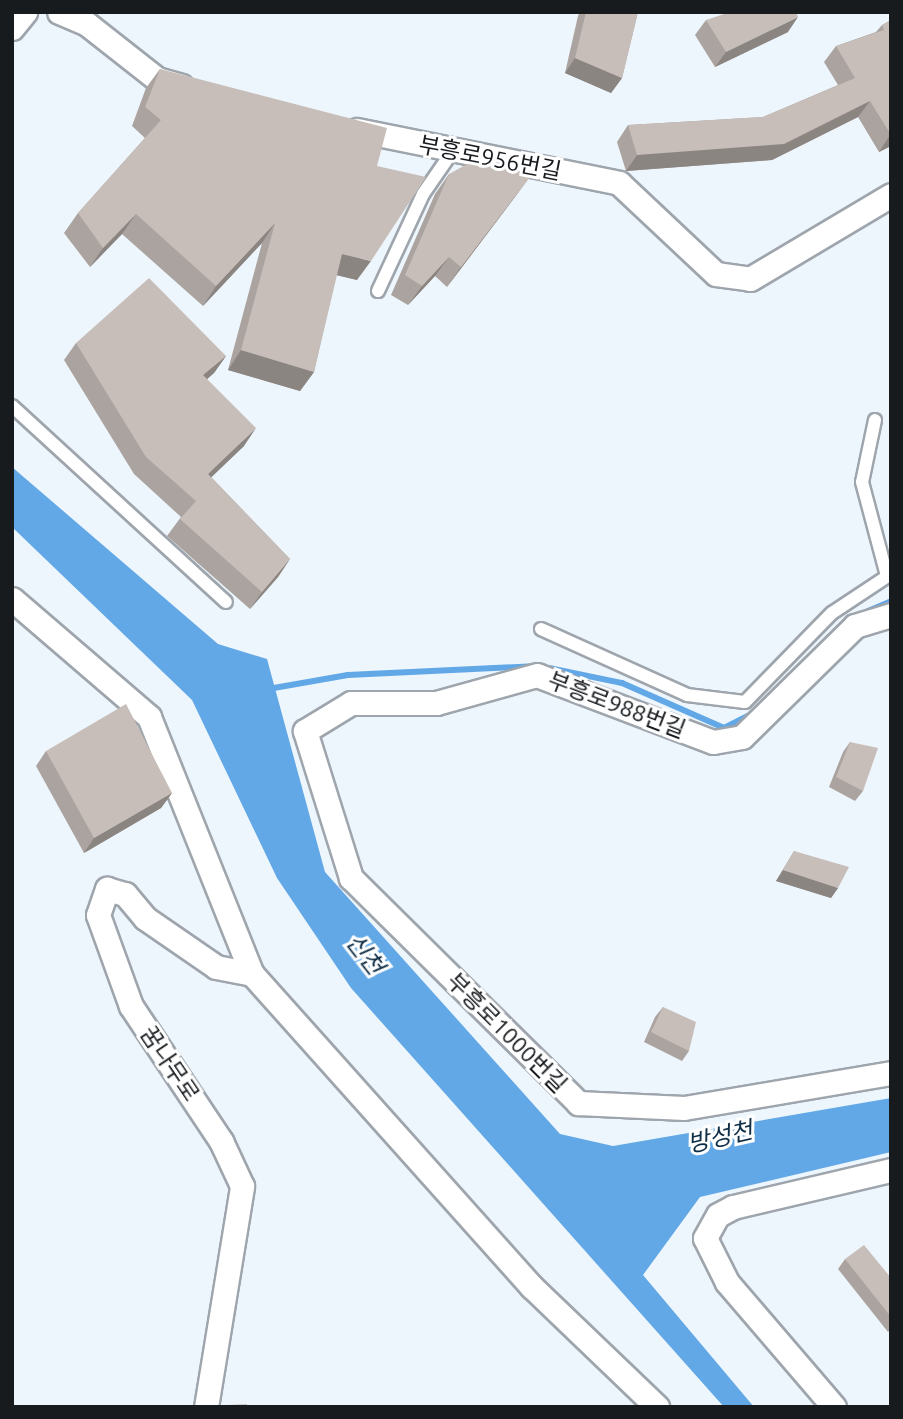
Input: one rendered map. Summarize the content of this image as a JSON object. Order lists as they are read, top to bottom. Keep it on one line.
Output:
{"streets":{"street":["부흥로956번길","부흥로988번길","부흥로1000번길","꿈나무로"]},"crossings":[["부흥로988번길","부흥로1000번길"]],"water":["신천","방성천"]}
